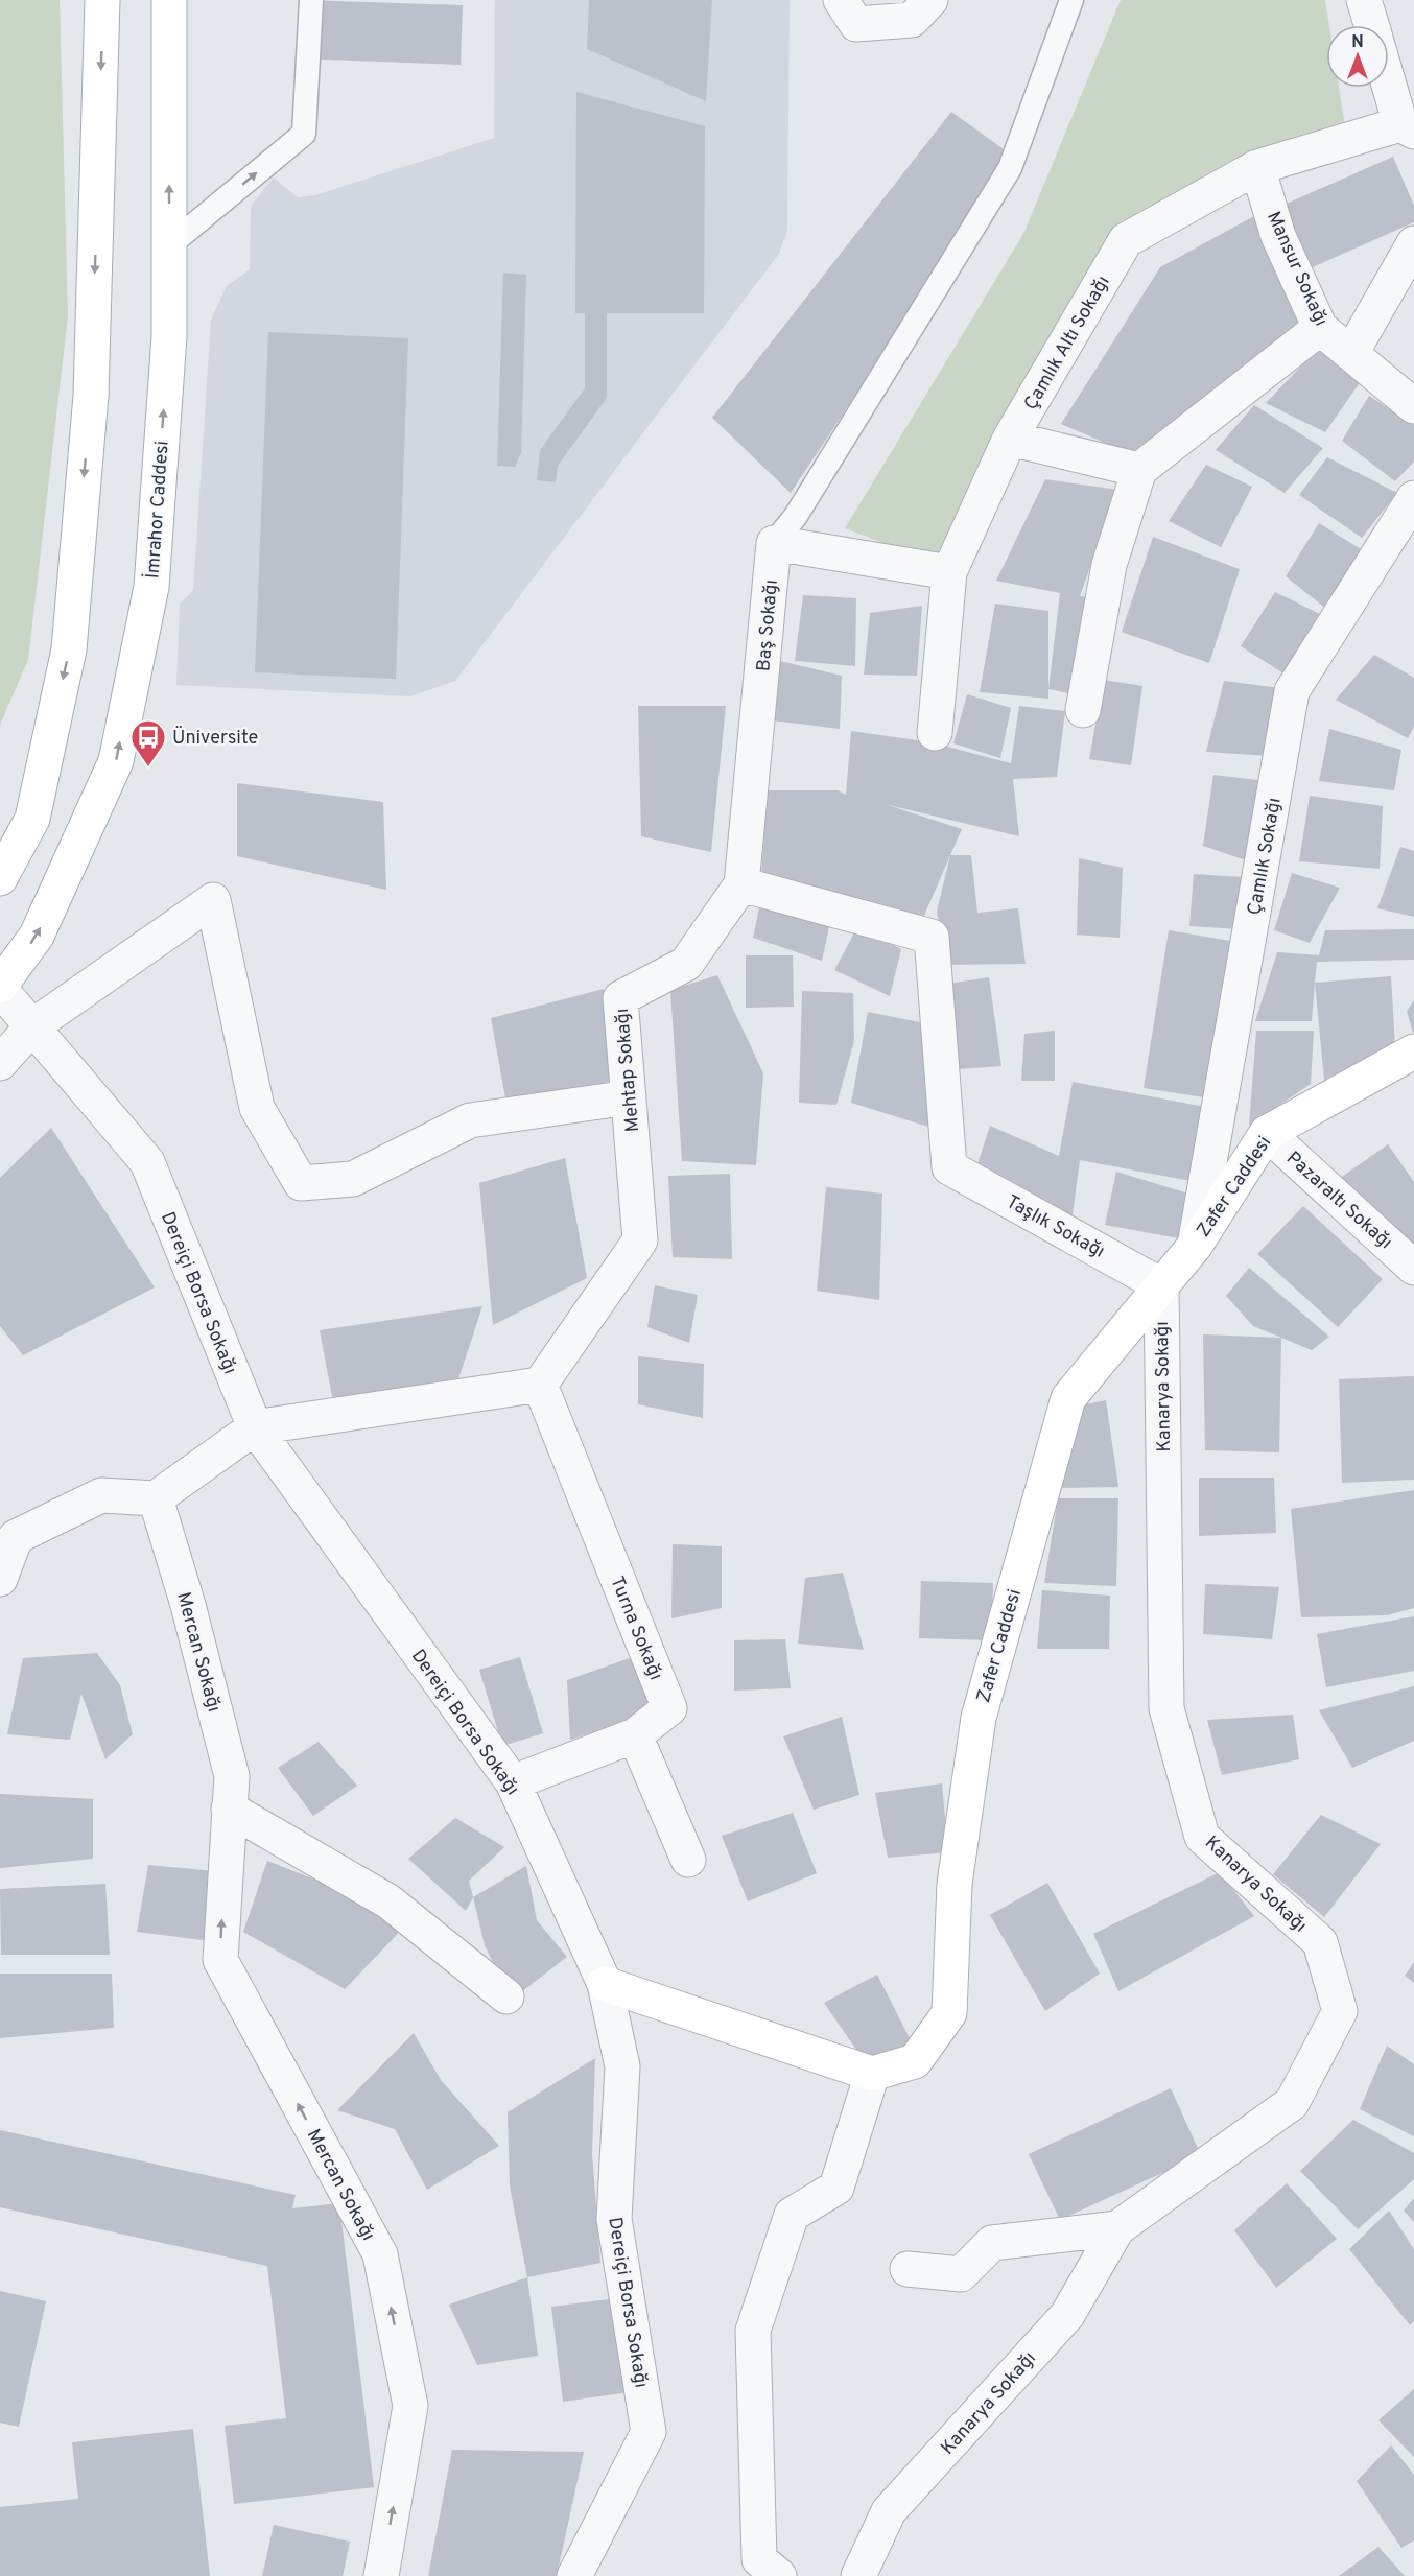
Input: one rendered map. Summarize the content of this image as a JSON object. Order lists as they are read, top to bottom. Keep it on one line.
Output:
{"streets":{"main road":["İmrahor Caddesi","Zafer Caddesi"],"street":["Mansur Sokağı","Çamlık Altı Sokağı","Baş Sokağı","Çamlık Sokağı","Mehtap Sokağı","Pazaraltı Sokağı","Taşlık Sokağı","Dereiçi Borsa Sokağı","Kanarya Sokağı","Turna Sokağı","Mercan Sokağı"]},"crossings":[["Mansur Sokağı","Çamlık Altı Sokağı"],["İmrahor Caddesi","Dereiçi Borsa Sokağı"],["Baş Sokağı","Mehtap Sokağı"],["Baş Sokağı","Taşlık Sokağı"],["Çamlık Sokağı","Zafer Caddesi"],["Mehtap Sokağı","Taşlık Sokağı"],["Mehtap Sokağı","Turna Sokağı"],["Zafer Caddesi","Pazaraltı Sokağı"],["Zafer Caddesi","Taşlık Sokağı"],["Zafer Caddesi","Kanarya Sokağı"],["Taşlık Sokağı","Kanarya Sokağı"],["Dereiçi Borsa Sokağı","Turna Sokağı"]],"one_way":["Mercan Sokağı"],"places":{"bus stop":["Üniversite"]},"north":"top"}
